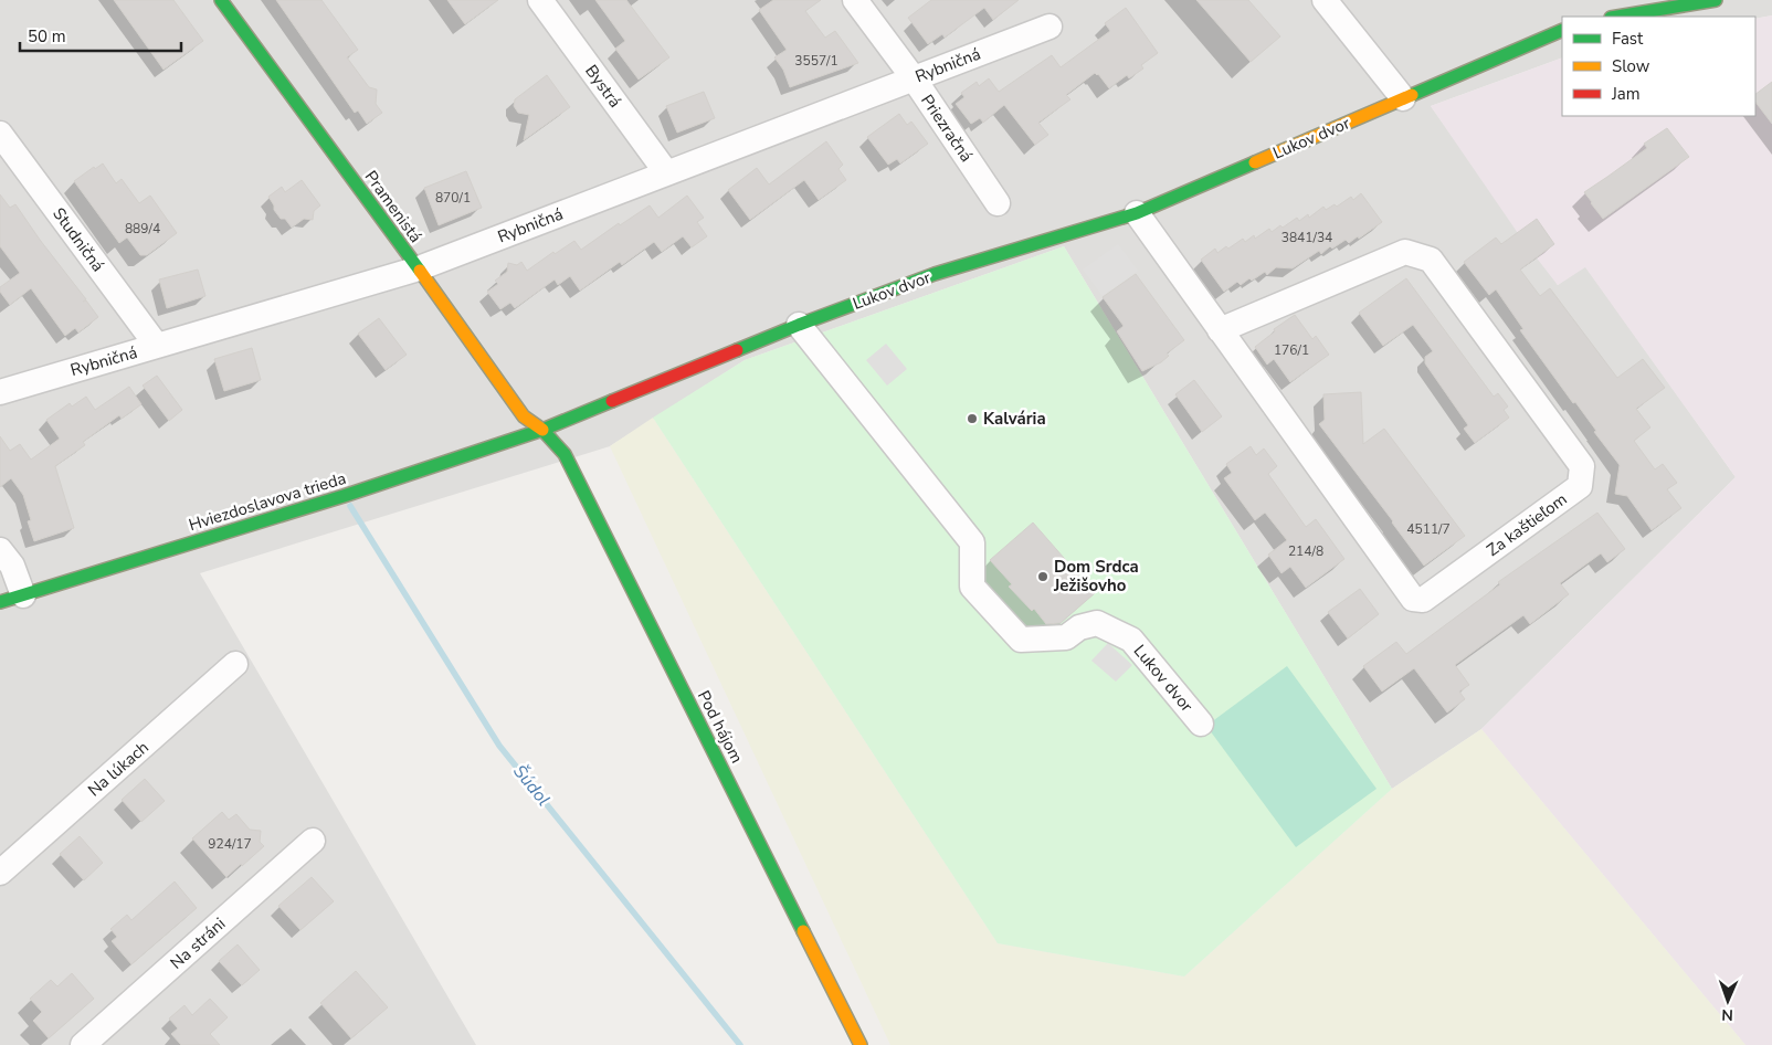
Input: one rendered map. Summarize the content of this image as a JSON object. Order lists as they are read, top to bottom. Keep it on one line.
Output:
{"streets":{"street":["Rybničná","Bystrá","Priezračná","Lukov dvor","Pramenistá","Studničná","Hviezdoslavova trieda","Za kaštieľom","Pod hájom","Na lúkach","Na stráni"]},"crossings":[["Rybničná","Bystrá"],["Rybničná","Priezračná"],["Rybničná","Pramenistá"],["Rybničná","Studničná"],["Lukov dvor","Hviezdoslavova trieda"],["Lukov dvor","Za kaštieľom"],["Pramenistá","Hviezdoslavova trieda"],["Pramenistá","Pod hájom"],["Hviezdoslavova trieda","Pod hájom"]],"water":["Šúdol"],"places":["Kalvária","Dom Srdca Ježišovho"],"house_numbers":["3557/1","870/1","889/4","3841/34","176/1","4511/7","214/8","924/17"],"legend":["Fast","Slow","Jam"],"scale_bar":"50 m","north":"bottom"}
